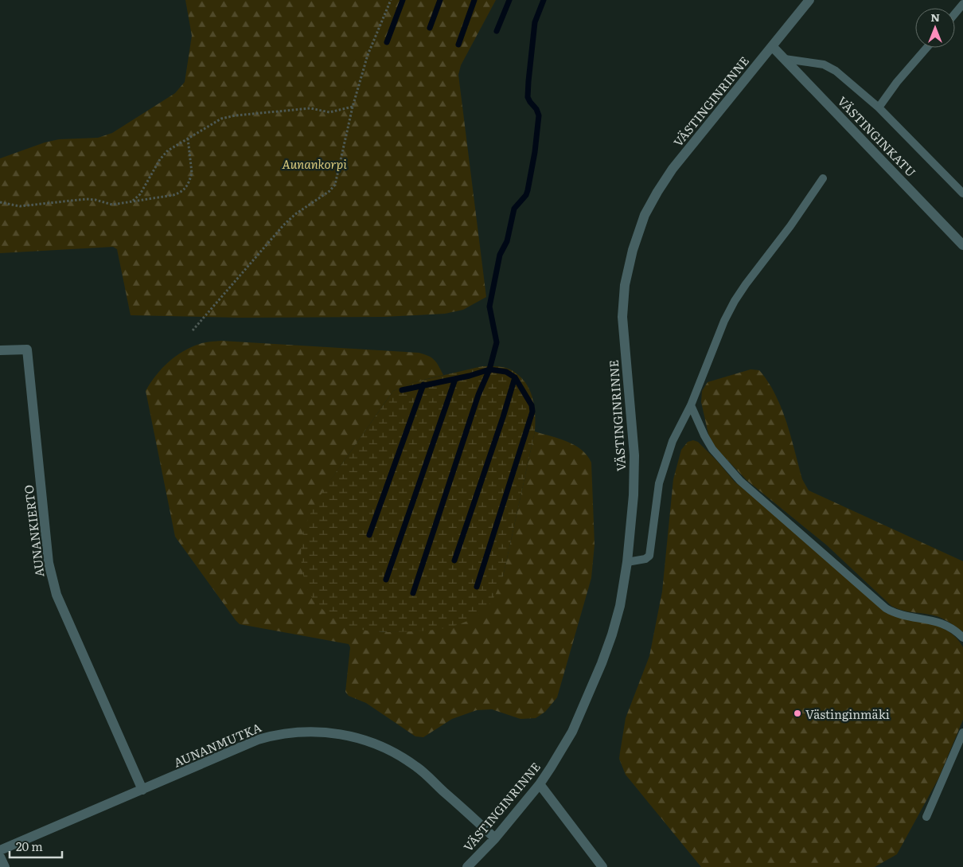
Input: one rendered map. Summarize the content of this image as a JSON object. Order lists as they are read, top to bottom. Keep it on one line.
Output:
{"streets":{"street":["VÄSTINGINRINNE","VÄSTINGINKATU","AUNANKIERTO","AUNANMUTKA"]},"crossings":[["VÄSTINGINRINNE","VÄSTINGINKATU"],["VÄSTINGINRINNE","AUNANMUTKA"],["AUNANKIERTO","AUNANMUTKA"]],"parks":["Aunankorpi"],"places":["Västinginmäki"],"scale_bar":"20 m","north":"top"}
